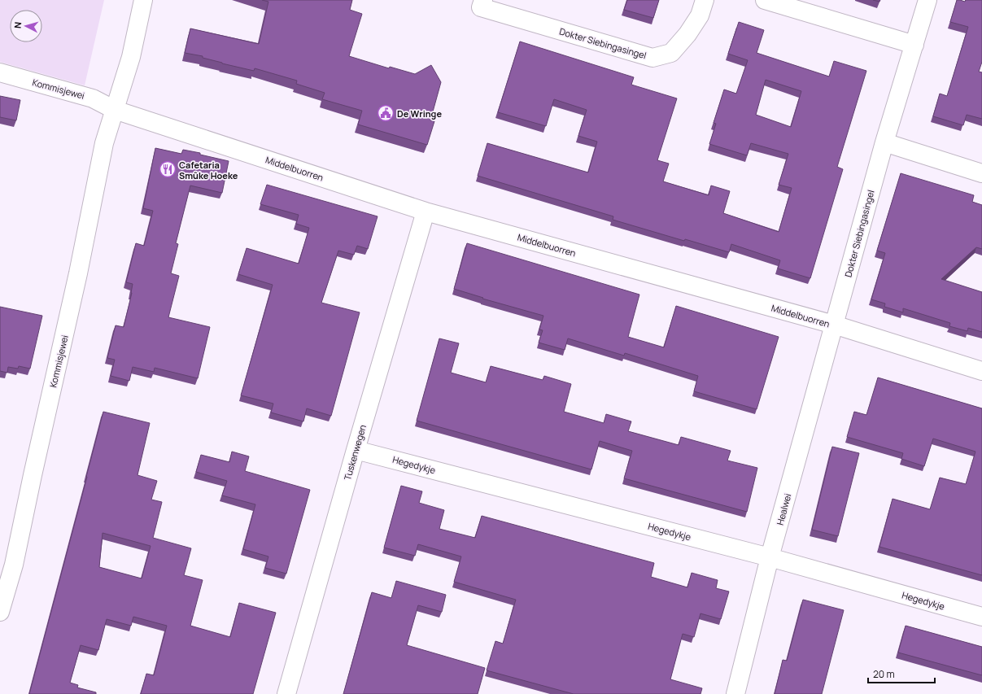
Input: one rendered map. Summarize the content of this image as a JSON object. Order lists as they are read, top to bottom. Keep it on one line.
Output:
{"streets":{"street":["Dokter Siebingasingel","Kommisjewei","Middelbuorren","Tuskenwegen","Hegedykje","Healwei"]},"crossings":[["Dokter Siebingasingel","Middelbuorren"],["Dokter Siebingasingel","Healwei"],["Kommisjewei","Middelbuorren"],["Middelbuorren","Tuskenwegen"],["Middelbuorren","Healwei"],["Tuskenwegen","Hegedykje"],["Hegedykje","Healwei"]],"places":{"public building":["De Wringe"],"restaurant":["Cafetaria Smûke Hoeke"]},"scale_bar":"20 m","north":"left"}
